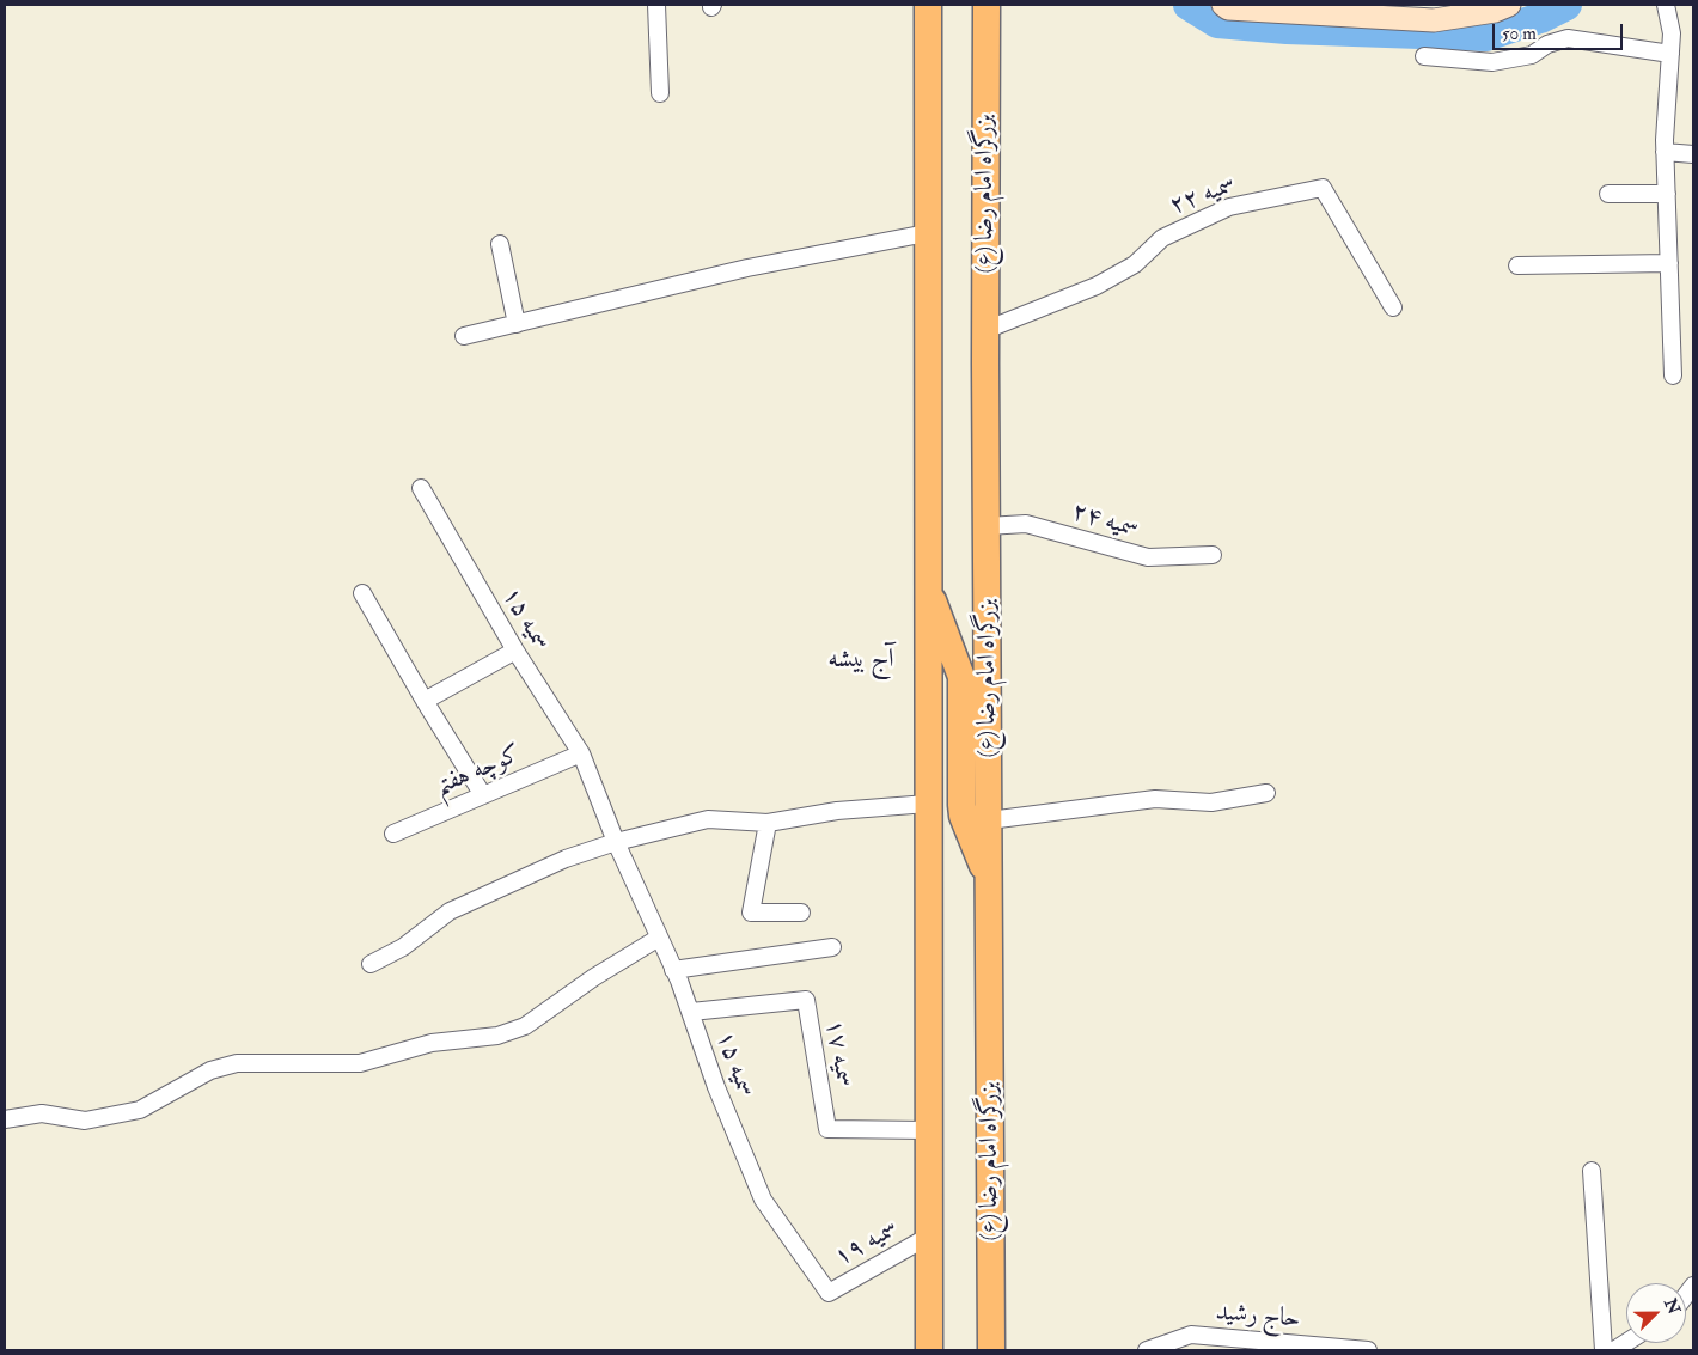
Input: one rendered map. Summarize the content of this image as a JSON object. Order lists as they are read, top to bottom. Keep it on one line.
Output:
{"streets":{"highway":["بزرگراه امام رضا (ع)"],"street":["سمیه ۲۲","سمیه ۲۴","سمیه ۱۵","کوچه هفتم","سمیه ۱۷","سمیه ۱۹","حاج رشید"]},"crossings":[["بزرگراه امام رضا (ع)","سمیه ۲۲"],["بزرگراه امام رضا (ع)","سمیه ۲۴"],["سمیه ۱۵","کوچه هفتم"],["سمیه ۱۵","سمیه ۱۷"],["سمیه ۱۵","سمیه ۱۹"]],"districts":["آج بیشه"],"scale_bar":"50 m","north":"top right"}
